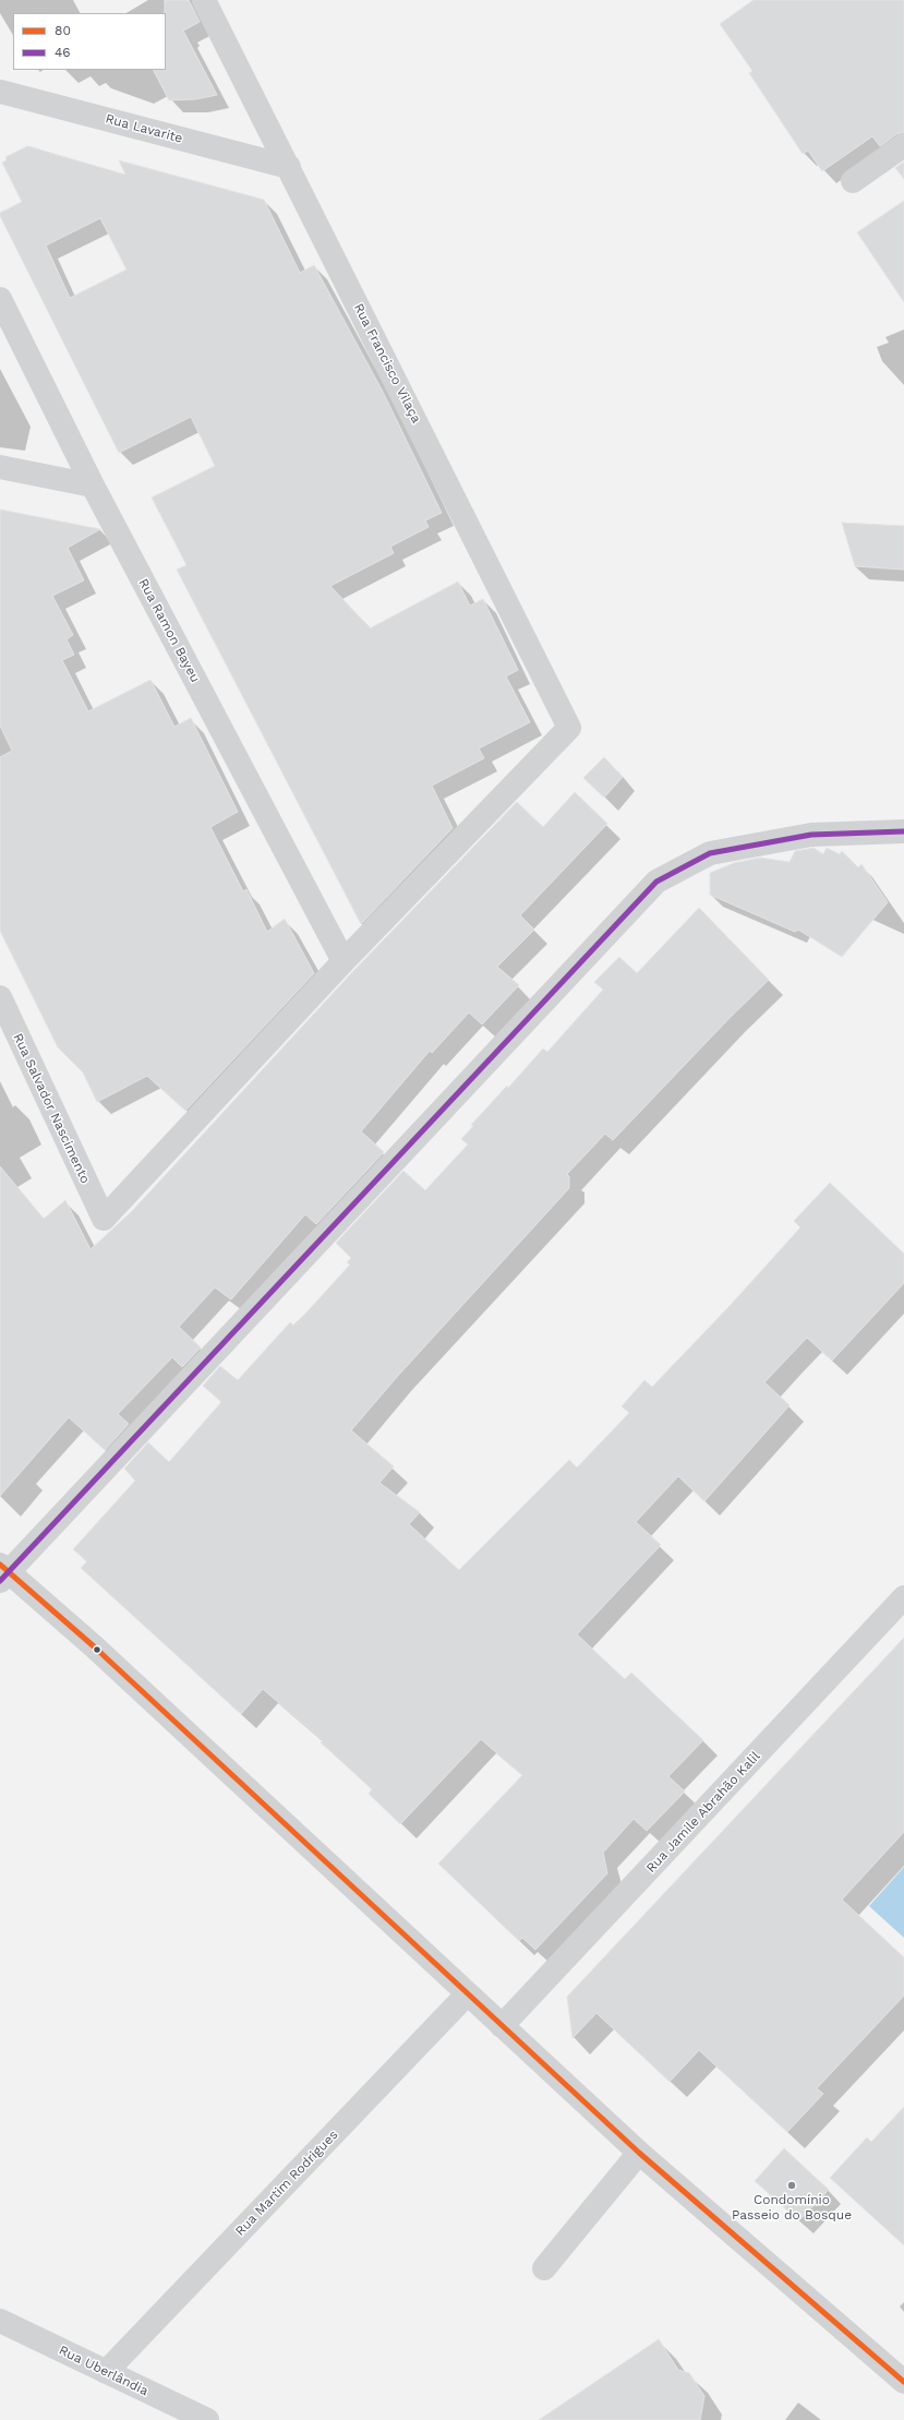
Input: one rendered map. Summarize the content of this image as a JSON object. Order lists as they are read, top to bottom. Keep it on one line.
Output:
{"streets":{"street":["Rua Lavarite","Rua Francisco Vilaça","Rua Ramon Bayeu","Rua Salvador Nascimento","Rua Jamile Abrahão Kalil","Rua Martim Rodrigues","Rua Uberlândia"]},"crossings":[["Rua Lavarite","Rua Francisco Vilaça"],["Rua Francisco Vilaça","Rua Ramon Bayeu"],["Rua Francisco Vilaça","Rua Salvador Nascimento"],["Rua Ramon Bayeu","Rua Salvador Nascimento"],["Rua Martim Rodrigues","Rua Uberlândia"]],"places":["Condomínio Passeio do Bosque"],"lines":["transit line 46","transit line 80"],"legend":["80","46"]}
